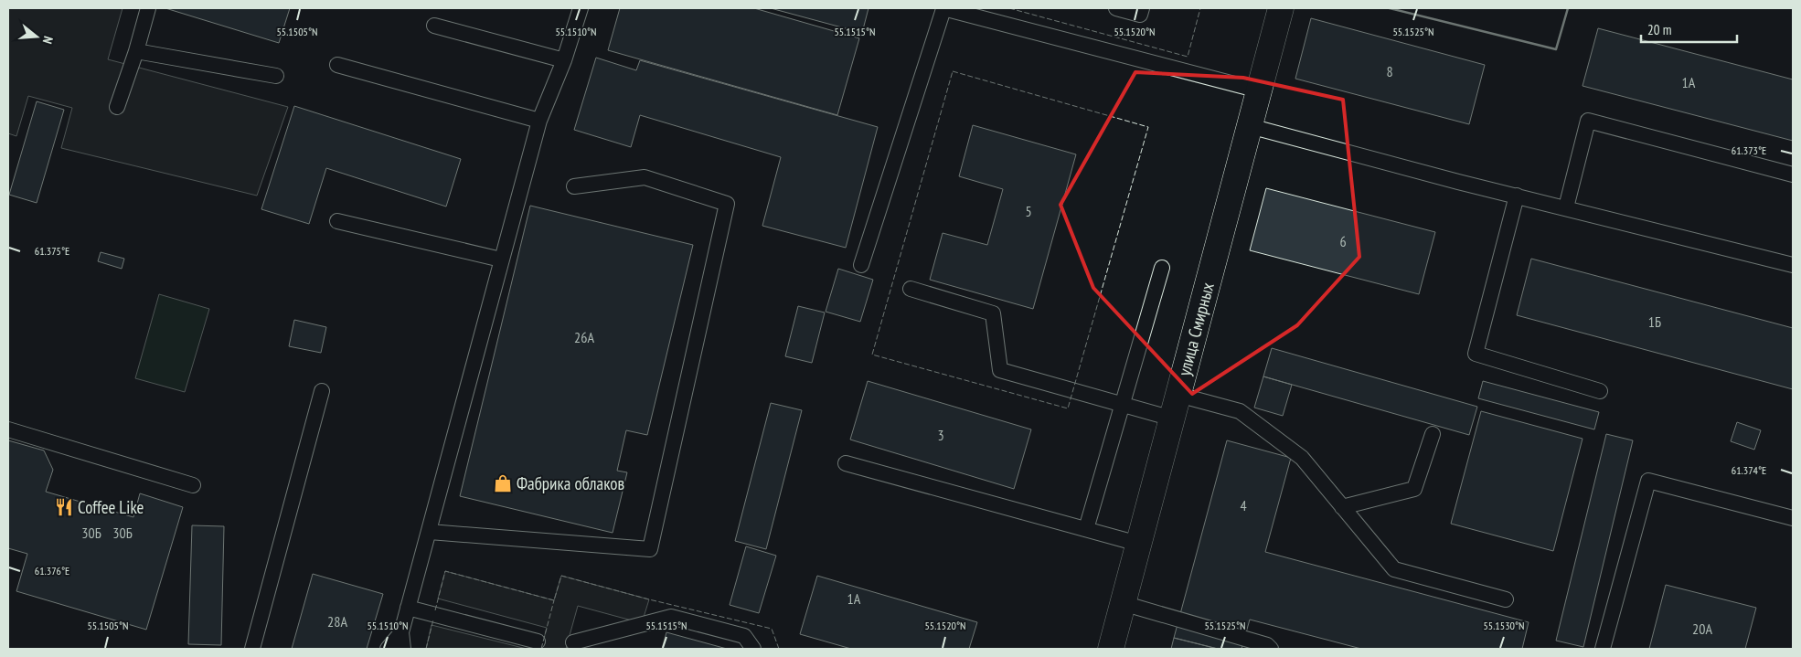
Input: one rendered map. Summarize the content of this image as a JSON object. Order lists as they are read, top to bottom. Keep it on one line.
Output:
{"streets":{"street":["улица Смирных"]},"places":{"shop":["Фабрика облаков"],"restaurant":["Coffee Like"]},"house_numbers":["8","1А","5","6","1Б","26А","3","4","30Б","30Б","1А","28А","20А"],"scale_bar":"20 m","north":"right","coordinates":["55.1505°N","55.1510°N","55.1515°N","55.1520°N","55.1525°N","61.373°E","61.375°E","61.374°E","61.376°E","55.1530°N"]}
